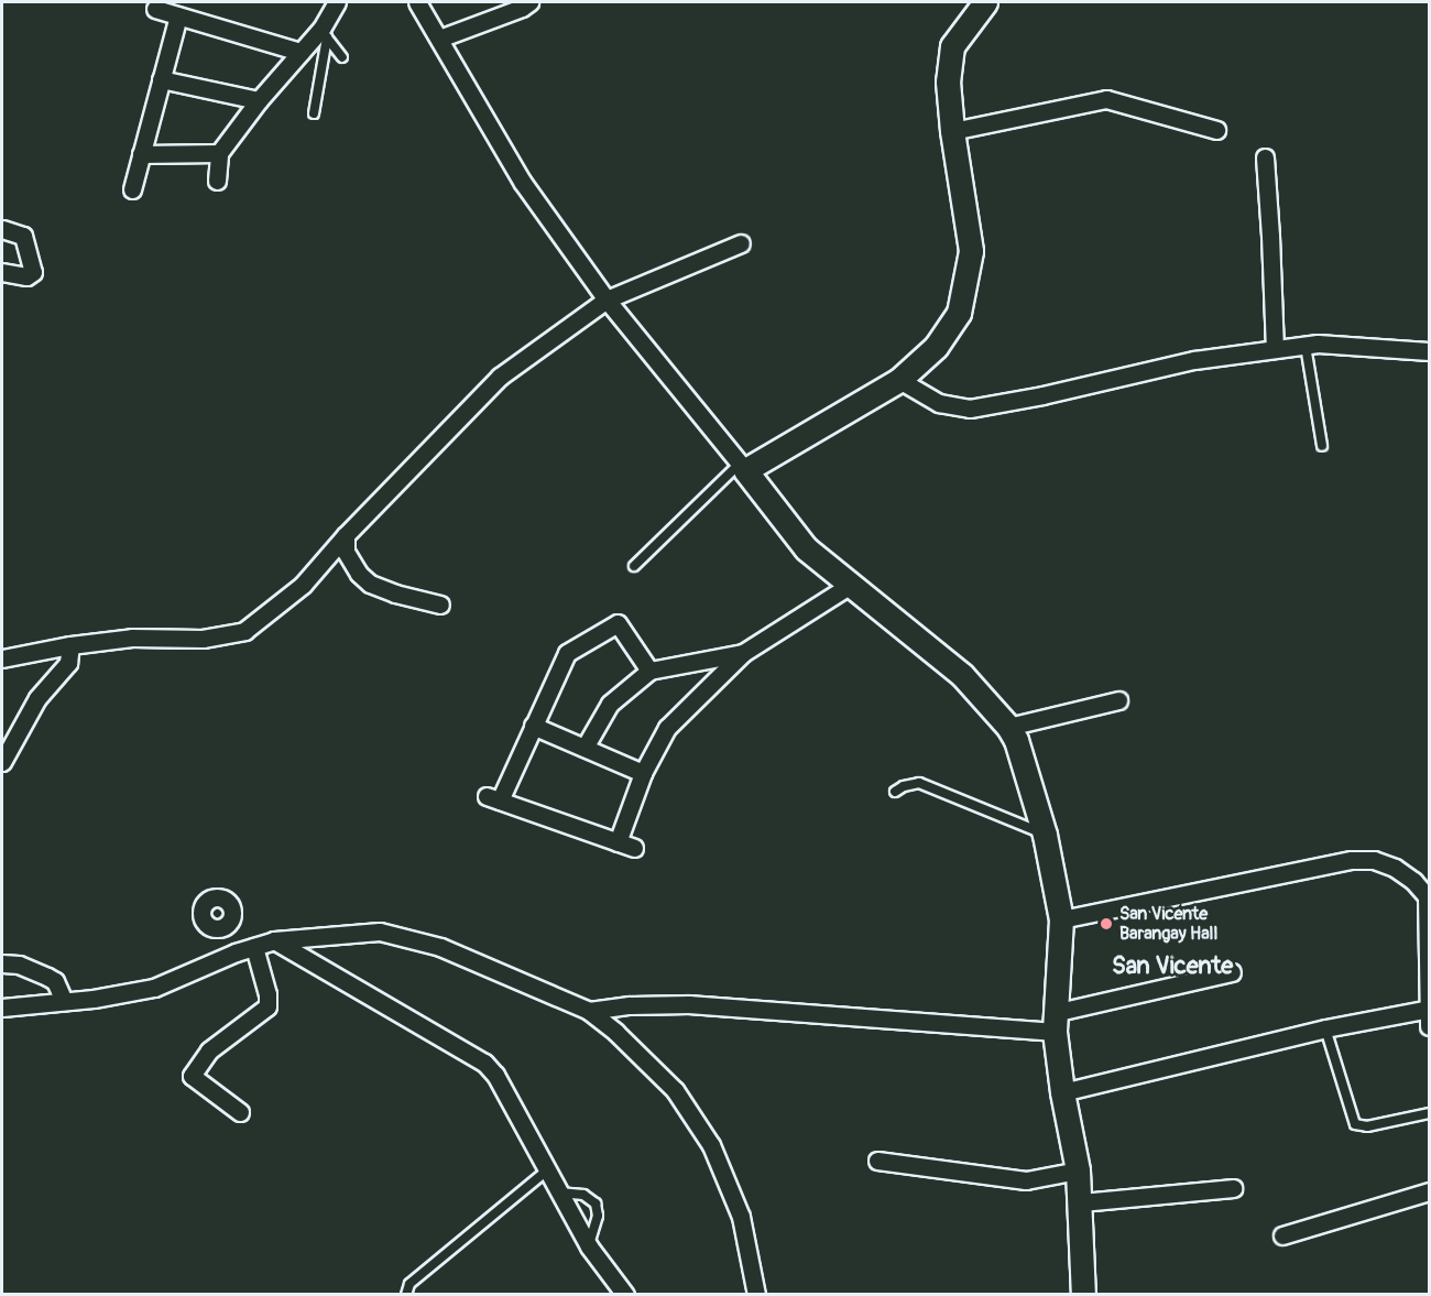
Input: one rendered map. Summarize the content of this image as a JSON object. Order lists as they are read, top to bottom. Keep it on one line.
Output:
{"districts":["San Vicente"],"places":["San Vicente Barangay Hall"]}
